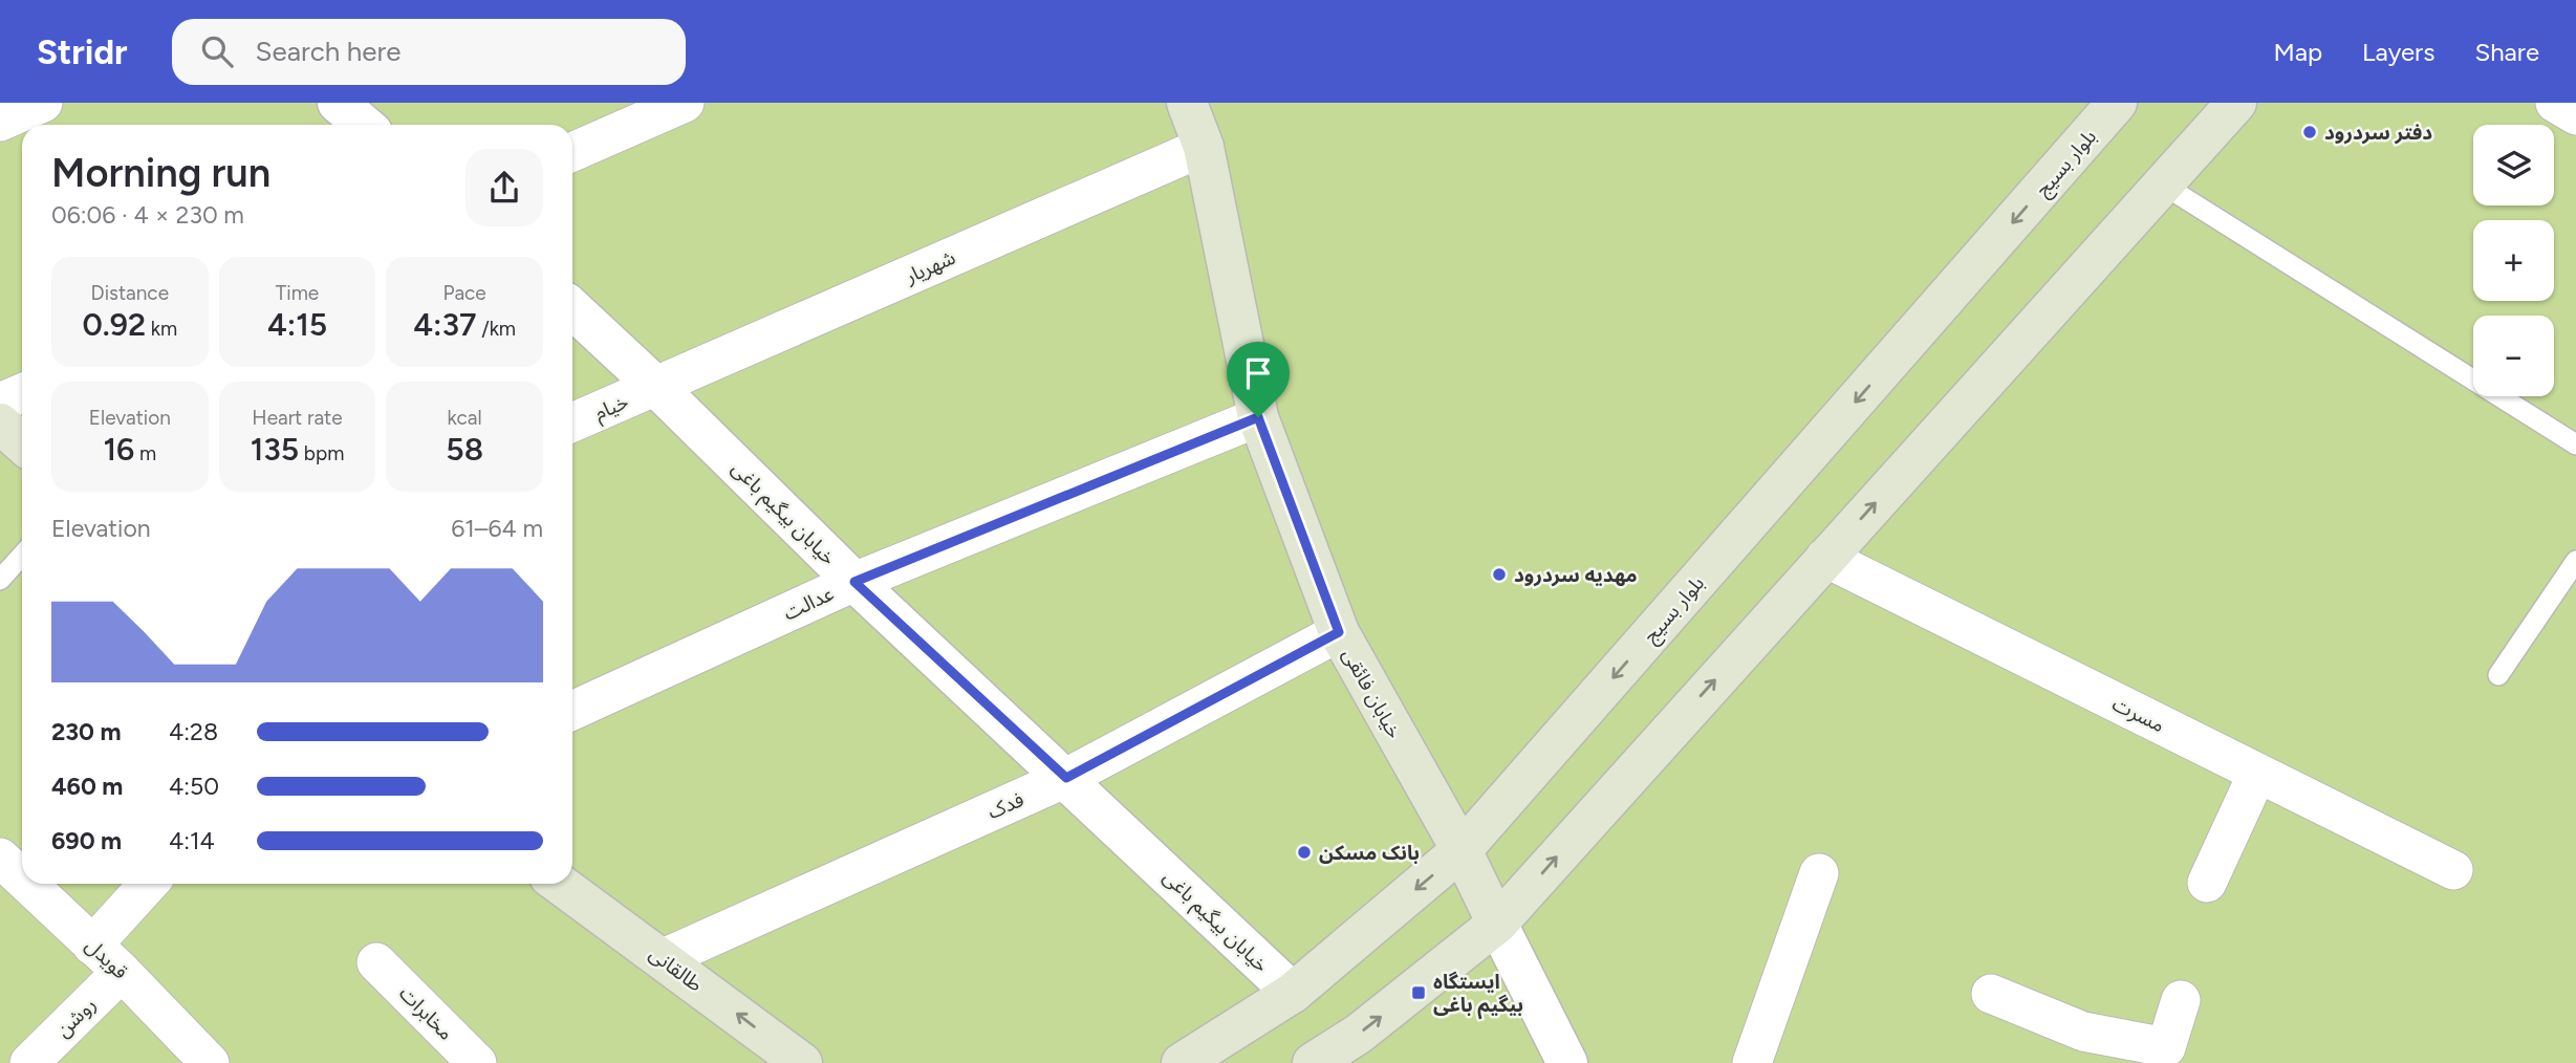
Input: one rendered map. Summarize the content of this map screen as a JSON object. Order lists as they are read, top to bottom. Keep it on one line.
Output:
{"streets":{"main road":["بلوار بسیج","خیابان فائقی","طالقانی"],"street":["شهریار","خیام","خیابان بیگیم باغی","عدالت","مسرت","فدک","قویدل","مخابرات","روشن"]},"crossings":[["بلوار بسیج","خیابان بیگیم باغی"],["بلوار بسیج","خیابان فائقی"],["شهریار","خیام"],["شهریار","خیابان بیگیم باغی"],["شهریار","خیابان فائقی"],["خیام","خیابان بیگیم باغی"],["خیابان بیگیم باغی","عدالت"],["خیابان بیگیم باغی","فدک"],["عدالت","خیابان فائقی"],["خیابان فائقی","فدک"],["فدک","طالقانی"],["قویدل","روشن"]],"one_way":["طالقانی"],"places":{"other":["دفتر سردرود","مهدیه سردرود","بانک مسکن"],"transit":["ایستگاه بیگیم باغی"]},"page":{"header":"Stridr","search":"Search here","nav":["Map","Layers","Share"],"map_buttons":["+","−"],"heading":["Morning run","06:06 · 4 × 230 m"],"stats":[["Distance","0.92 km"],["Time","4:15"],["Pace","4:37 /km"],["Elevation","16 m"],["Heart rate","135 bpm"],["kcal","58"]],"chart":["Elevation","61–64 m"],"list":[{"name":"230 m","note":"4:28"},{"name":"460 m","note":"4:50"},{"name":"690 m","note":"4:14"}]}}
